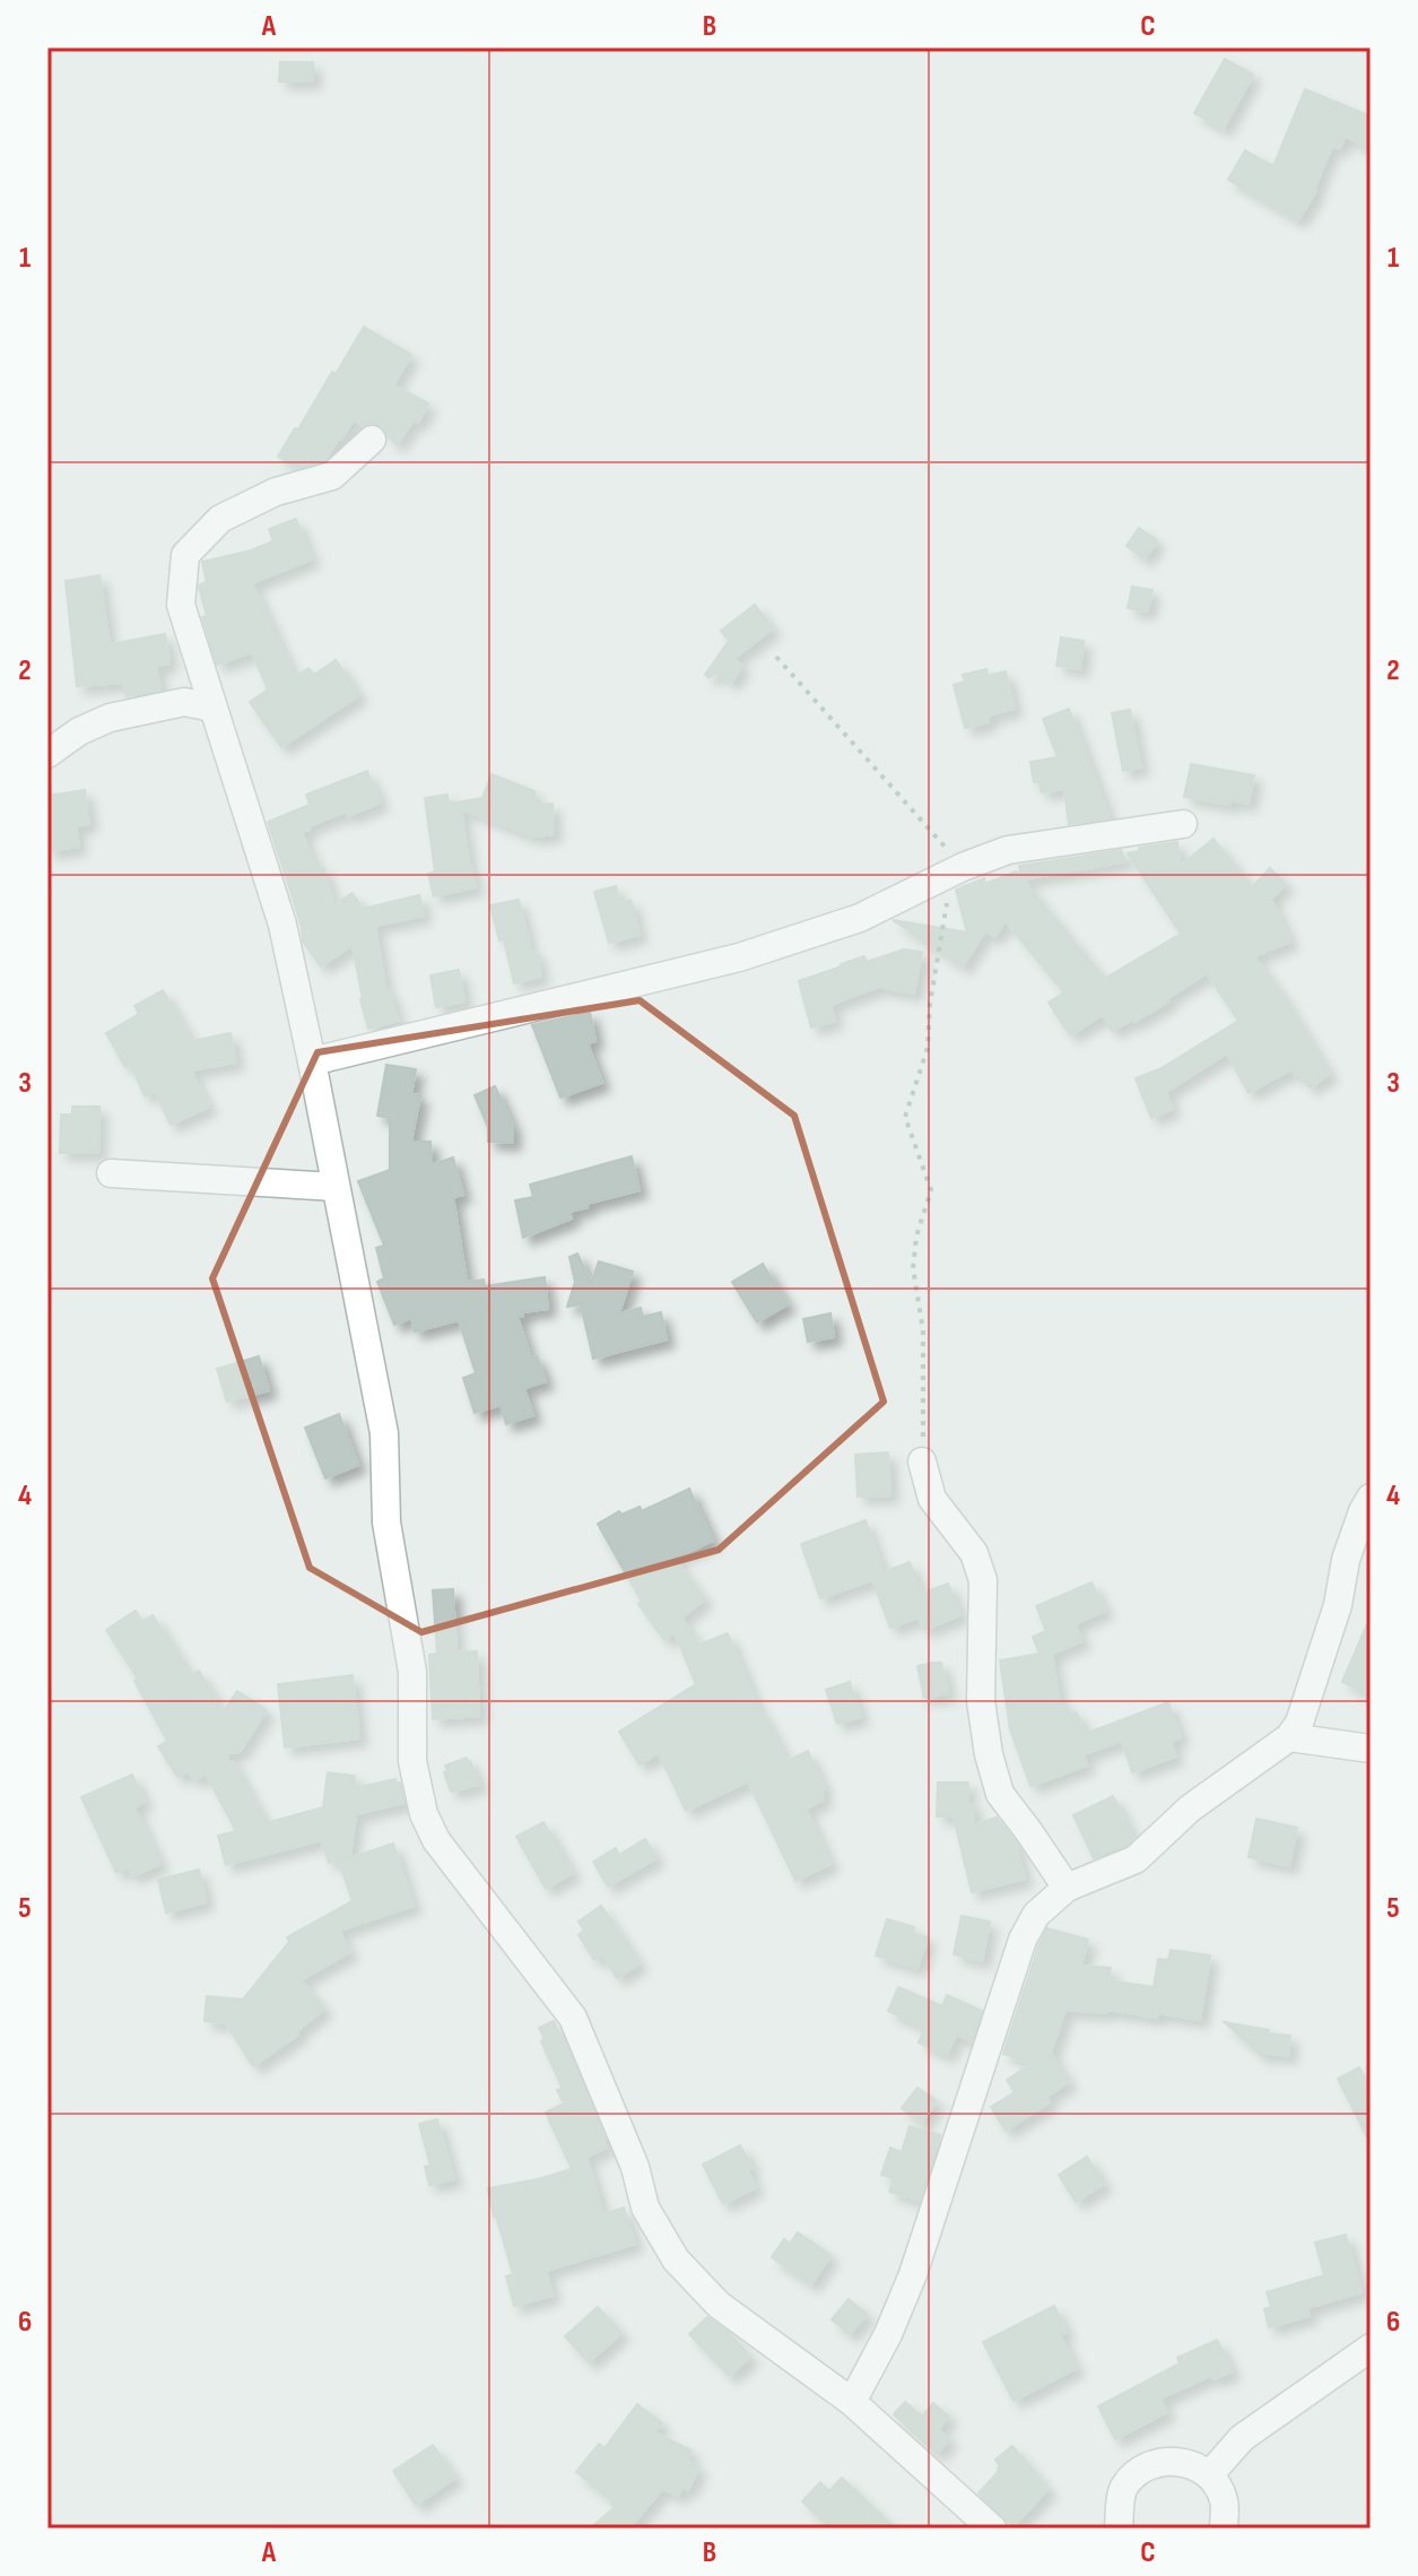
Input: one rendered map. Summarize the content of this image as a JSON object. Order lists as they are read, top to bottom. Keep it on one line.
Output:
{"grid":{"columns":["A","B","C"],"rows":["1","2","3","4","5","6"]}}
